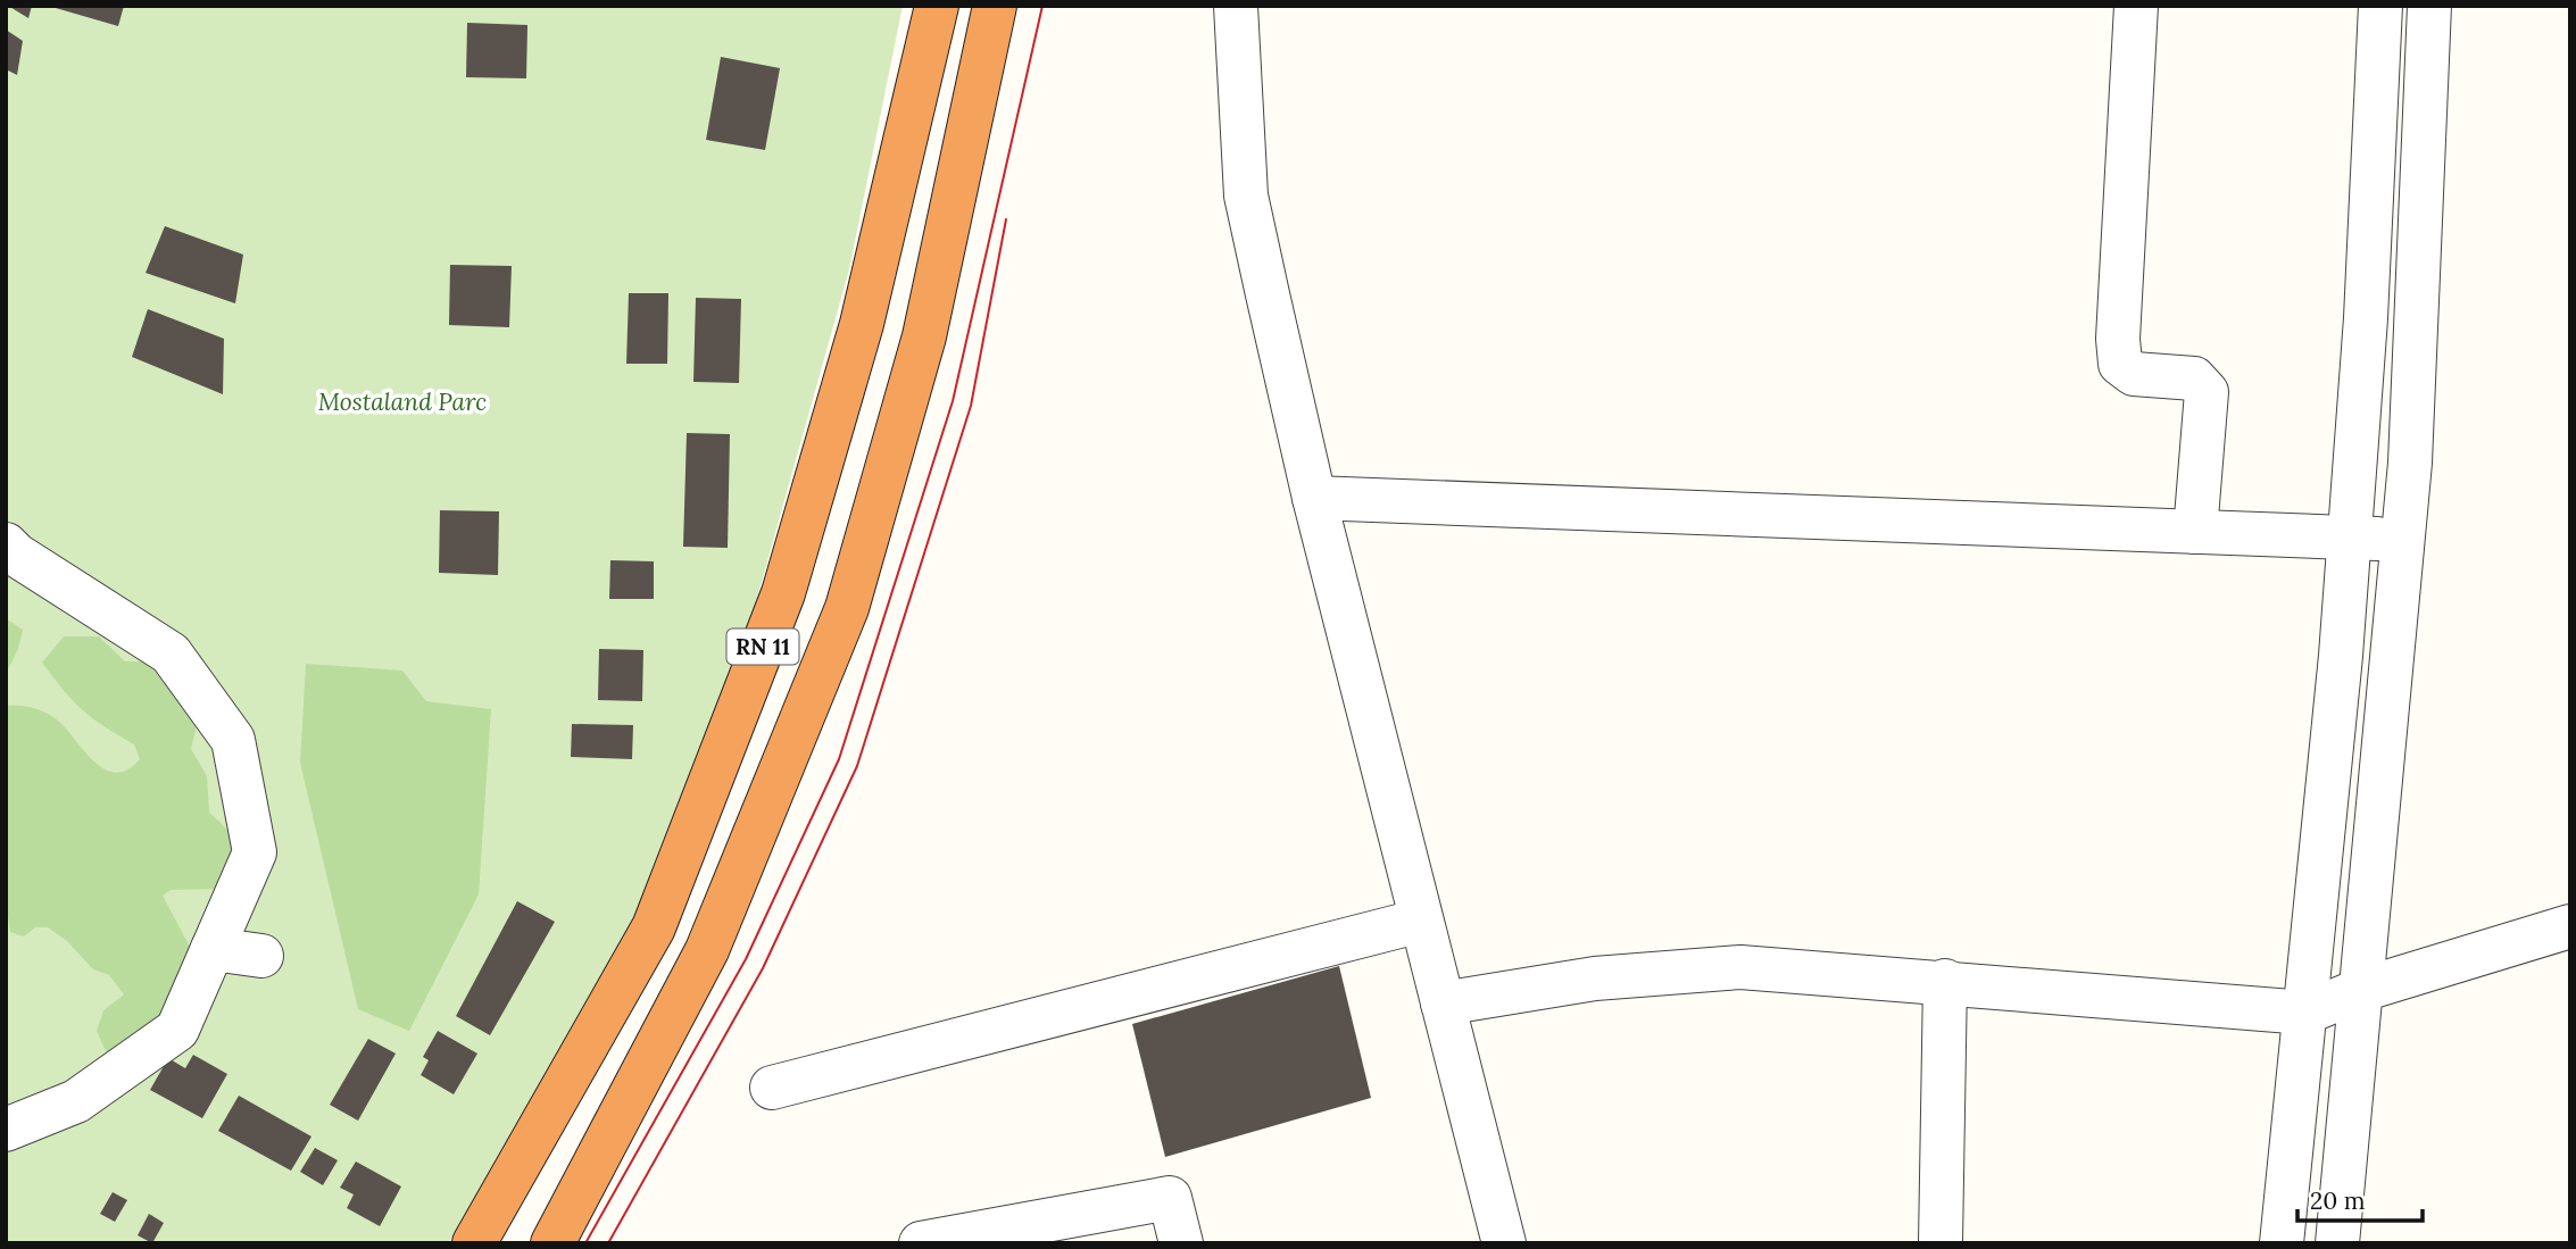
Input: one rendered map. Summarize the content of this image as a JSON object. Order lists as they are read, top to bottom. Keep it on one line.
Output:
{"streets":{"highway":["RN 11"]},"parks":["Mostaland Parc"],"scale_bar":"20 m"}
